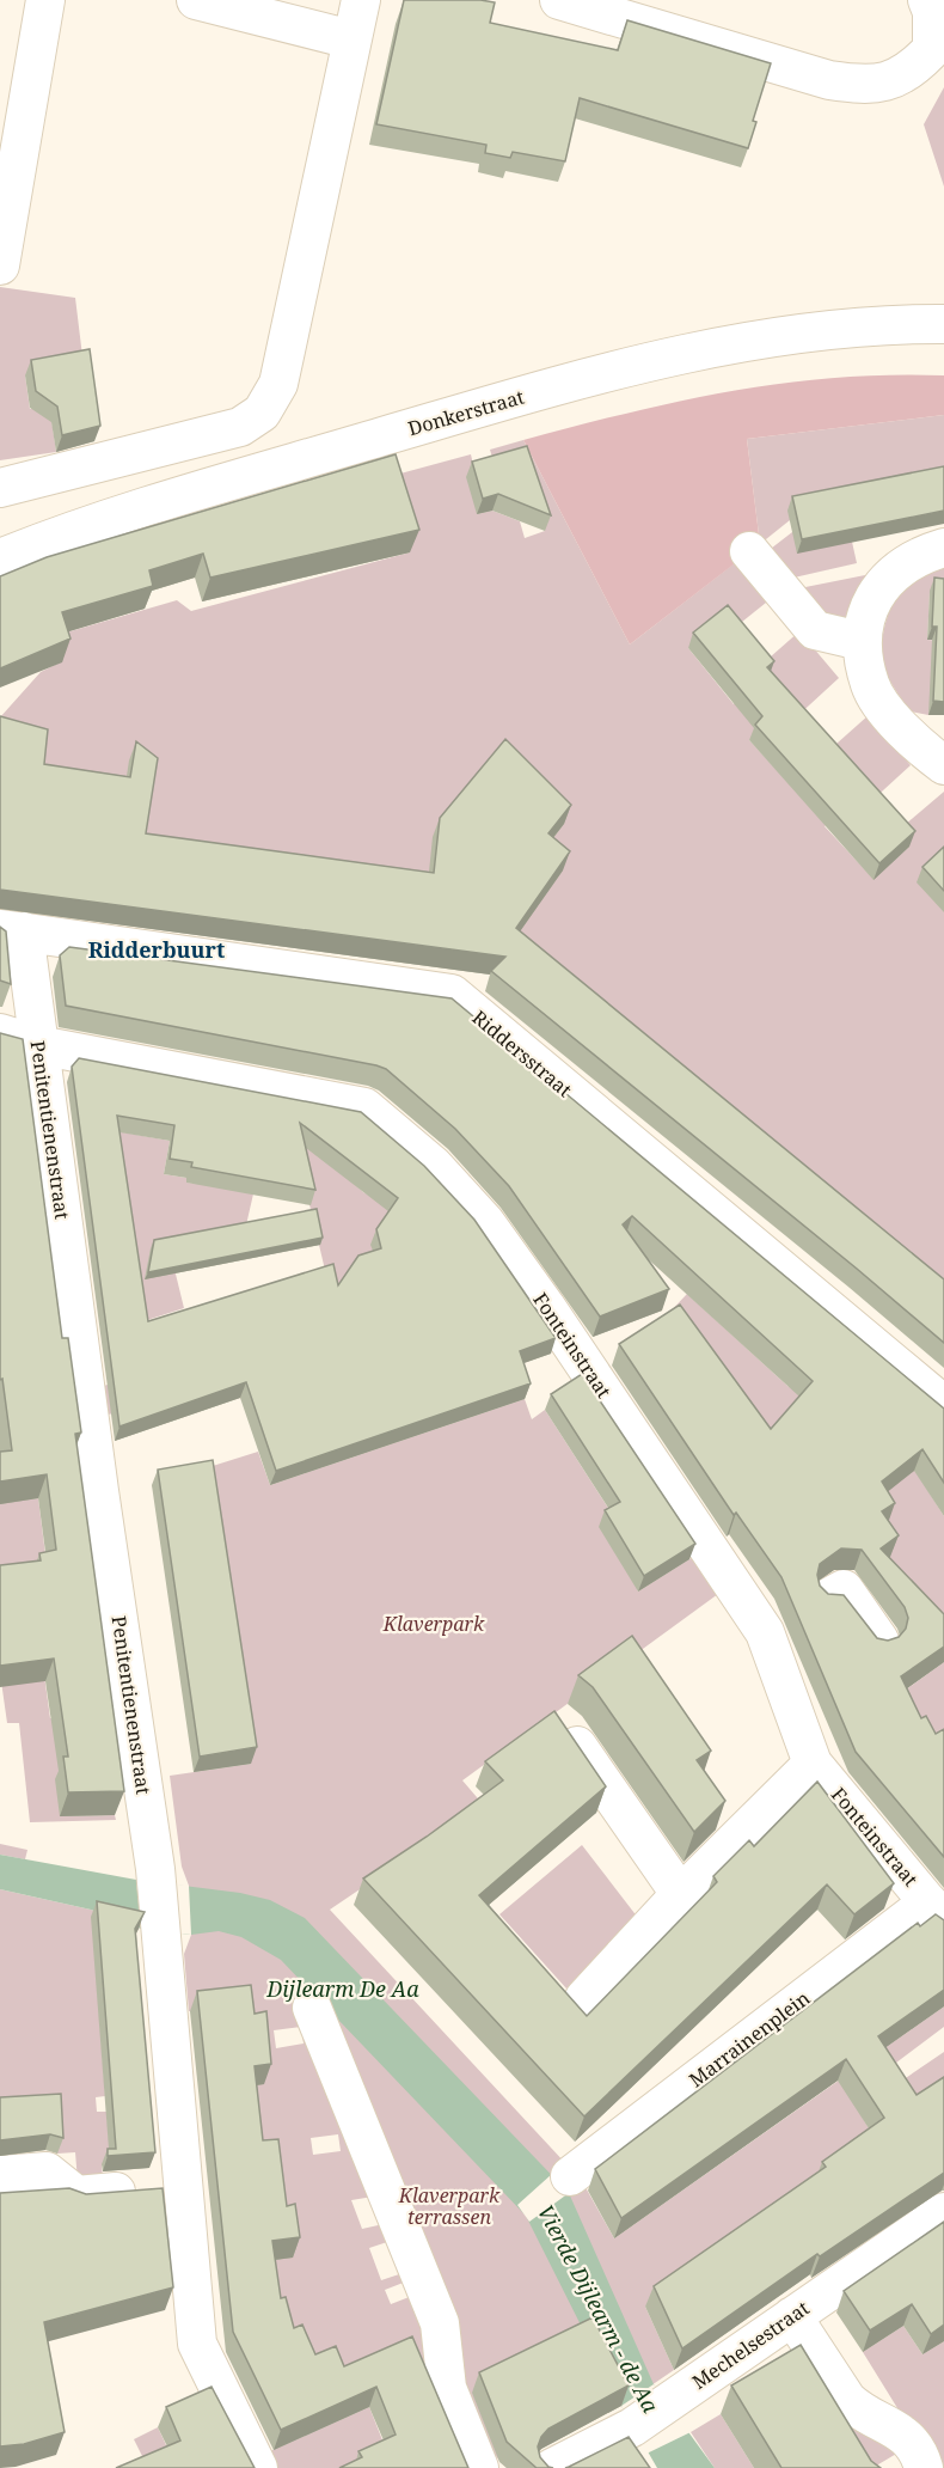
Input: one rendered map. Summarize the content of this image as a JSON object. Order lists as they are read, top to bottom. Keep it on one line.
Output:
{"streets":{"street":["Donkerstraat","Riddersstraat","Penitentienenstraat","Fonteinstraat","Marrainenplein","Mechelsestraat"]},"crossings":[["Riddersstraat","Penitentienenstraat"],["Penitentienenstraat","Fonteinstraat"],["Fonteinstraat","Marrainenplein"]],"districts":["Ridderbuurt"],"water":["Dijlearm De Aa","Vierde Dijlearm - de Aa"],"parks":["Klaverpark","Klaverpark terrassen"]}
